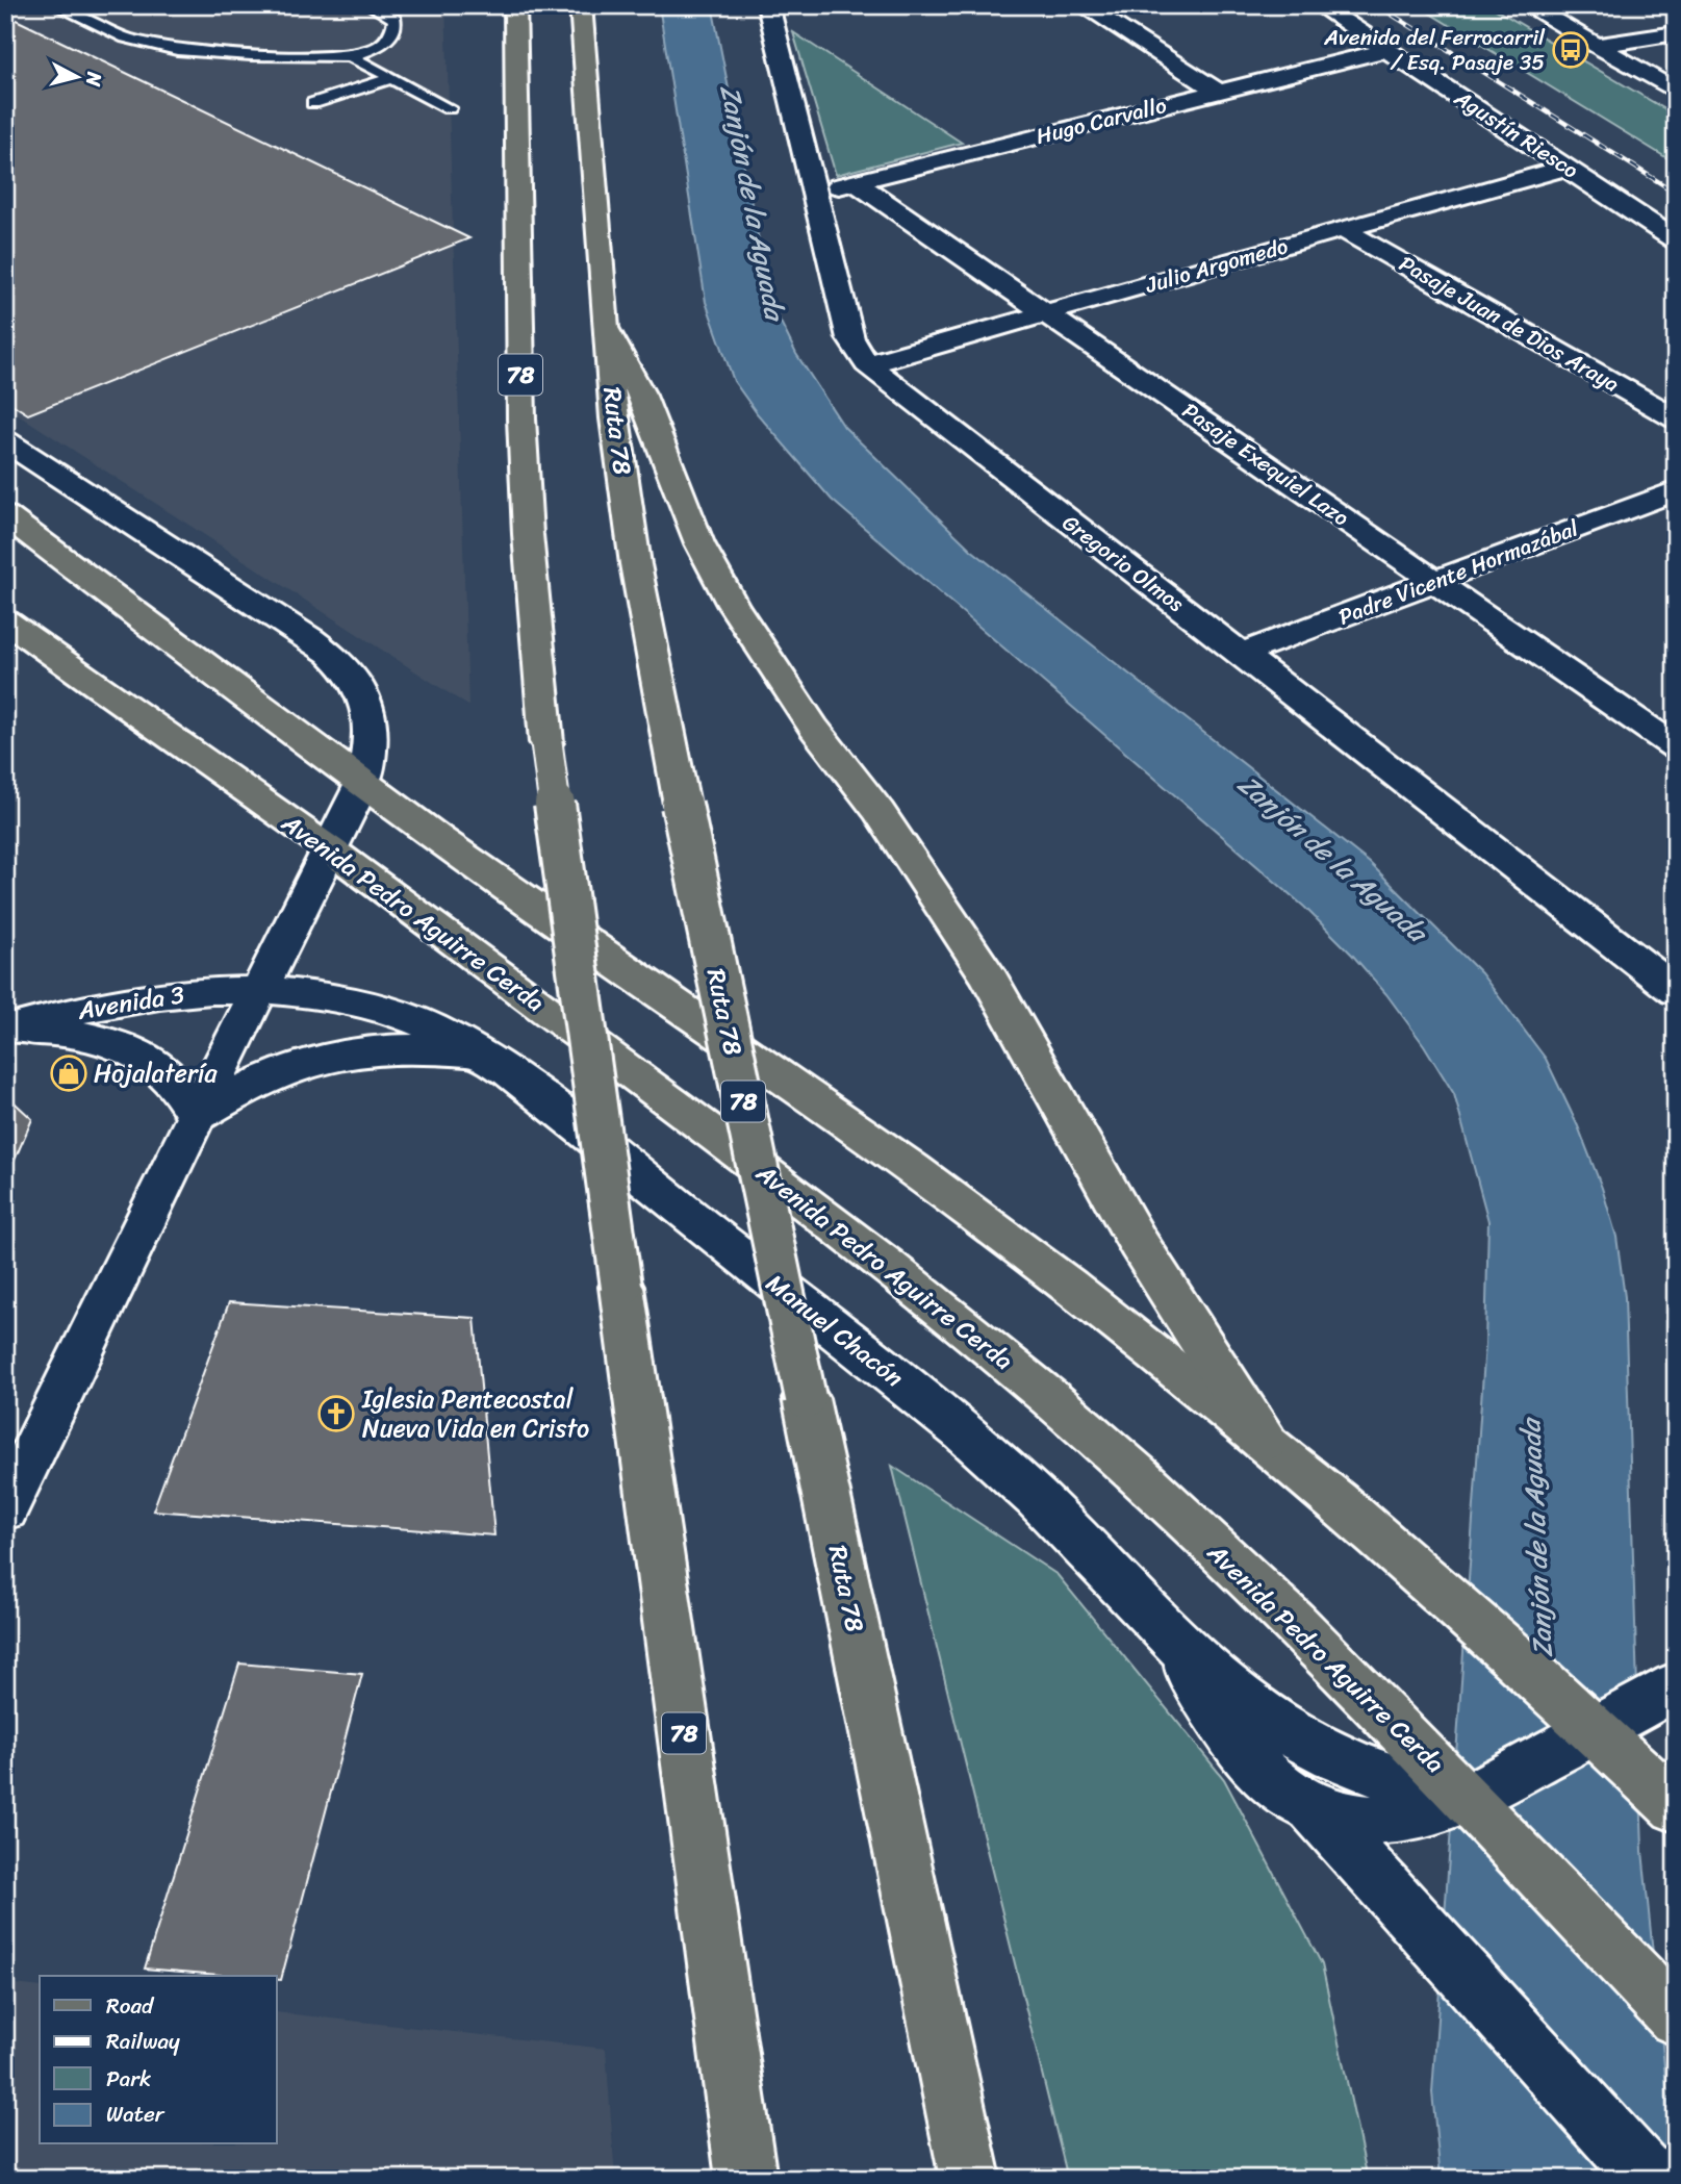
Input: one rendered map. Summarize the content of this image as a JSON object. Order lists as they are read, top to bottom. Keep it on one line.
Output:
{"streets":{"main road":["78","Ruta 78","Avenida Pedro Aguirre Cerda"],"street":["Hugo Carvallo","Agustín Riesco","Julio Argomedo","Pasaje Juan de Dios Araya","Pasaje Exequiel Lazo","Gregorio Olmos","Padre Vicente Hormazábal","Avenida 3","Manuel Chacón"]},"crossings":[["Hugo Carvallo","Agustín Riesco"],["Hugo Carvallo","Pasaje Exequiel Lazo"],["Hugo Carvallo","Gregorio Olmos"],["Agustín Riesco","Julio Argomedo"],["Julio Argomedo","Pasaje Juan de Dios Araya"],["Julio Argomedo","Pasaje Exequiel Lazo"],["Julio Argomedo","Gregorio Olmos"],["Pasaje Exequiel Lazo","Padre Vicente Hormazábal"],["Gregorio Olmos","Padre Vicente Hormazábal"],["Avenida Pedro Aguirre Cerda","Manuel Chacón"],["Avenida 3","Manuel Chacón"]],"water":["Zanjón de la Aguada"],"places":{"bus stop":["Avenida del Ferrocarril / Esq. Pasaje 35"],"shop":["Hojalatería"],"church":["Iglesia Pentecostal Nueva Vida en Cristo"]},"legend":["Road","Railway","Park","Water"],"north":"right"}
